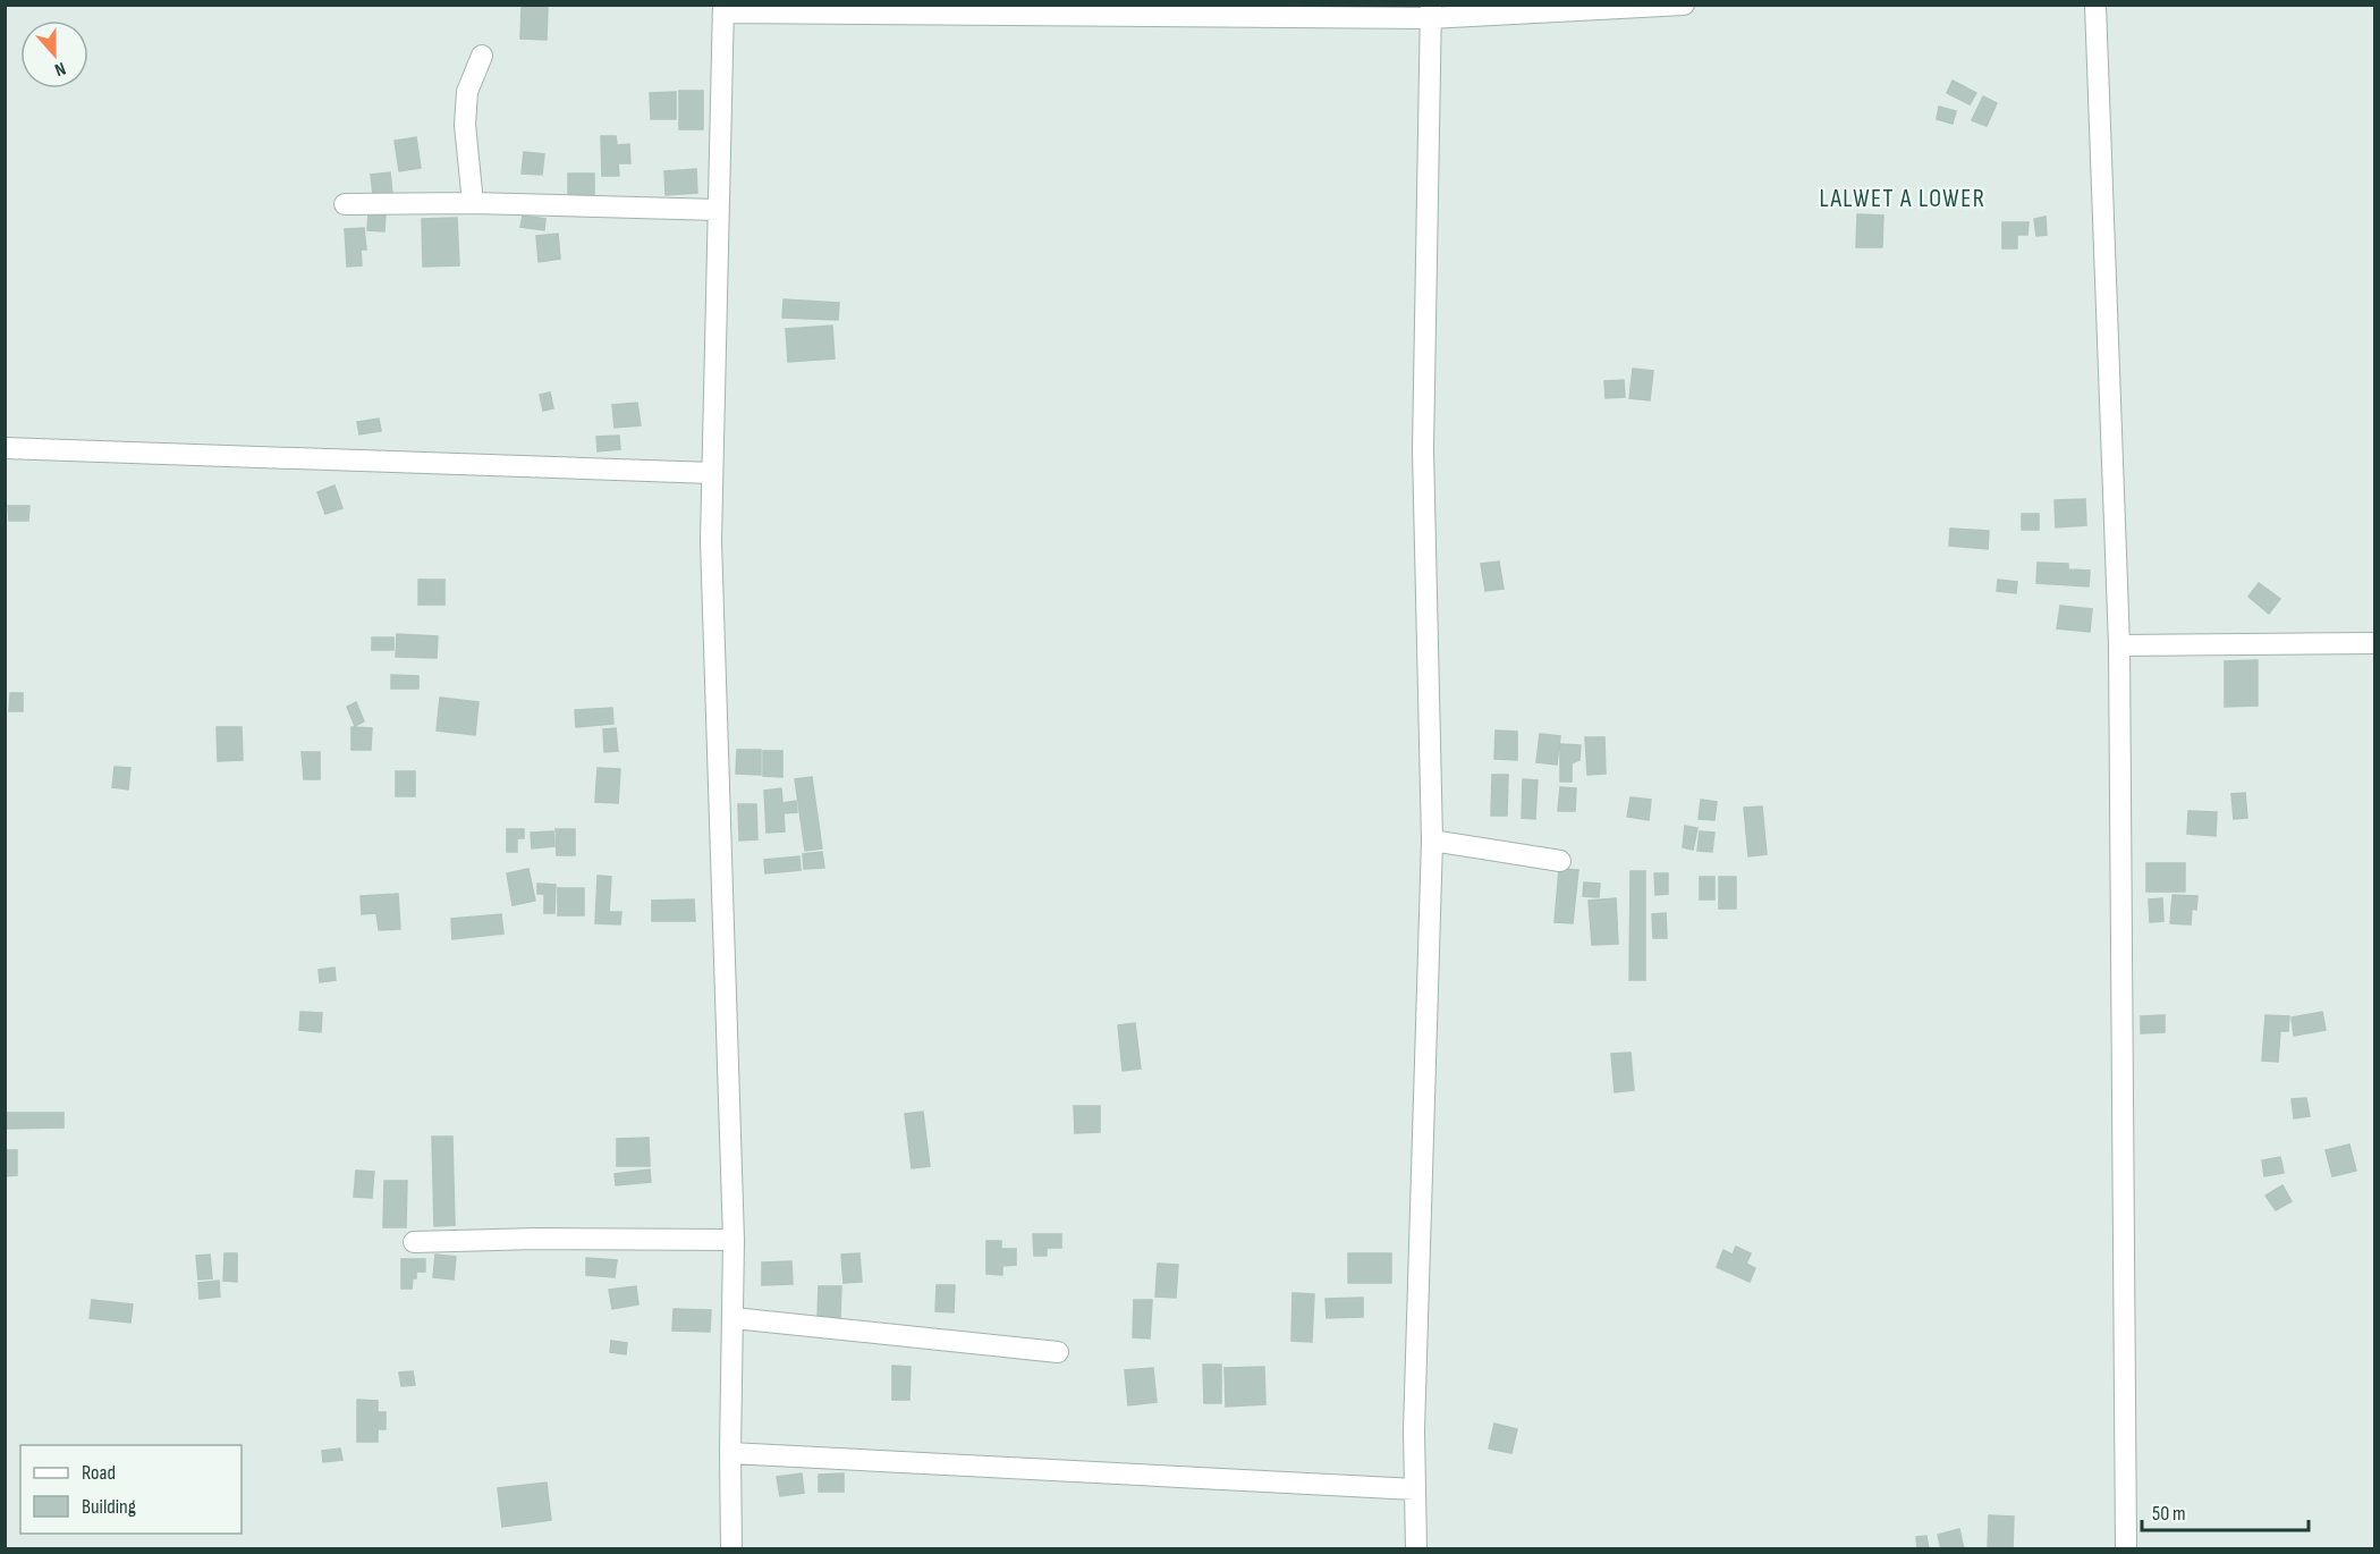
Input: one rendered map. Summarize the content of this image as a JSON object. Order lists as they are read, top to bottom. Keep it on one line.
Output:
{"districts":["LALWET A LOWER"],"legend":["Road","Building"],"scale_bar":"50 m","north":"bottom"}
